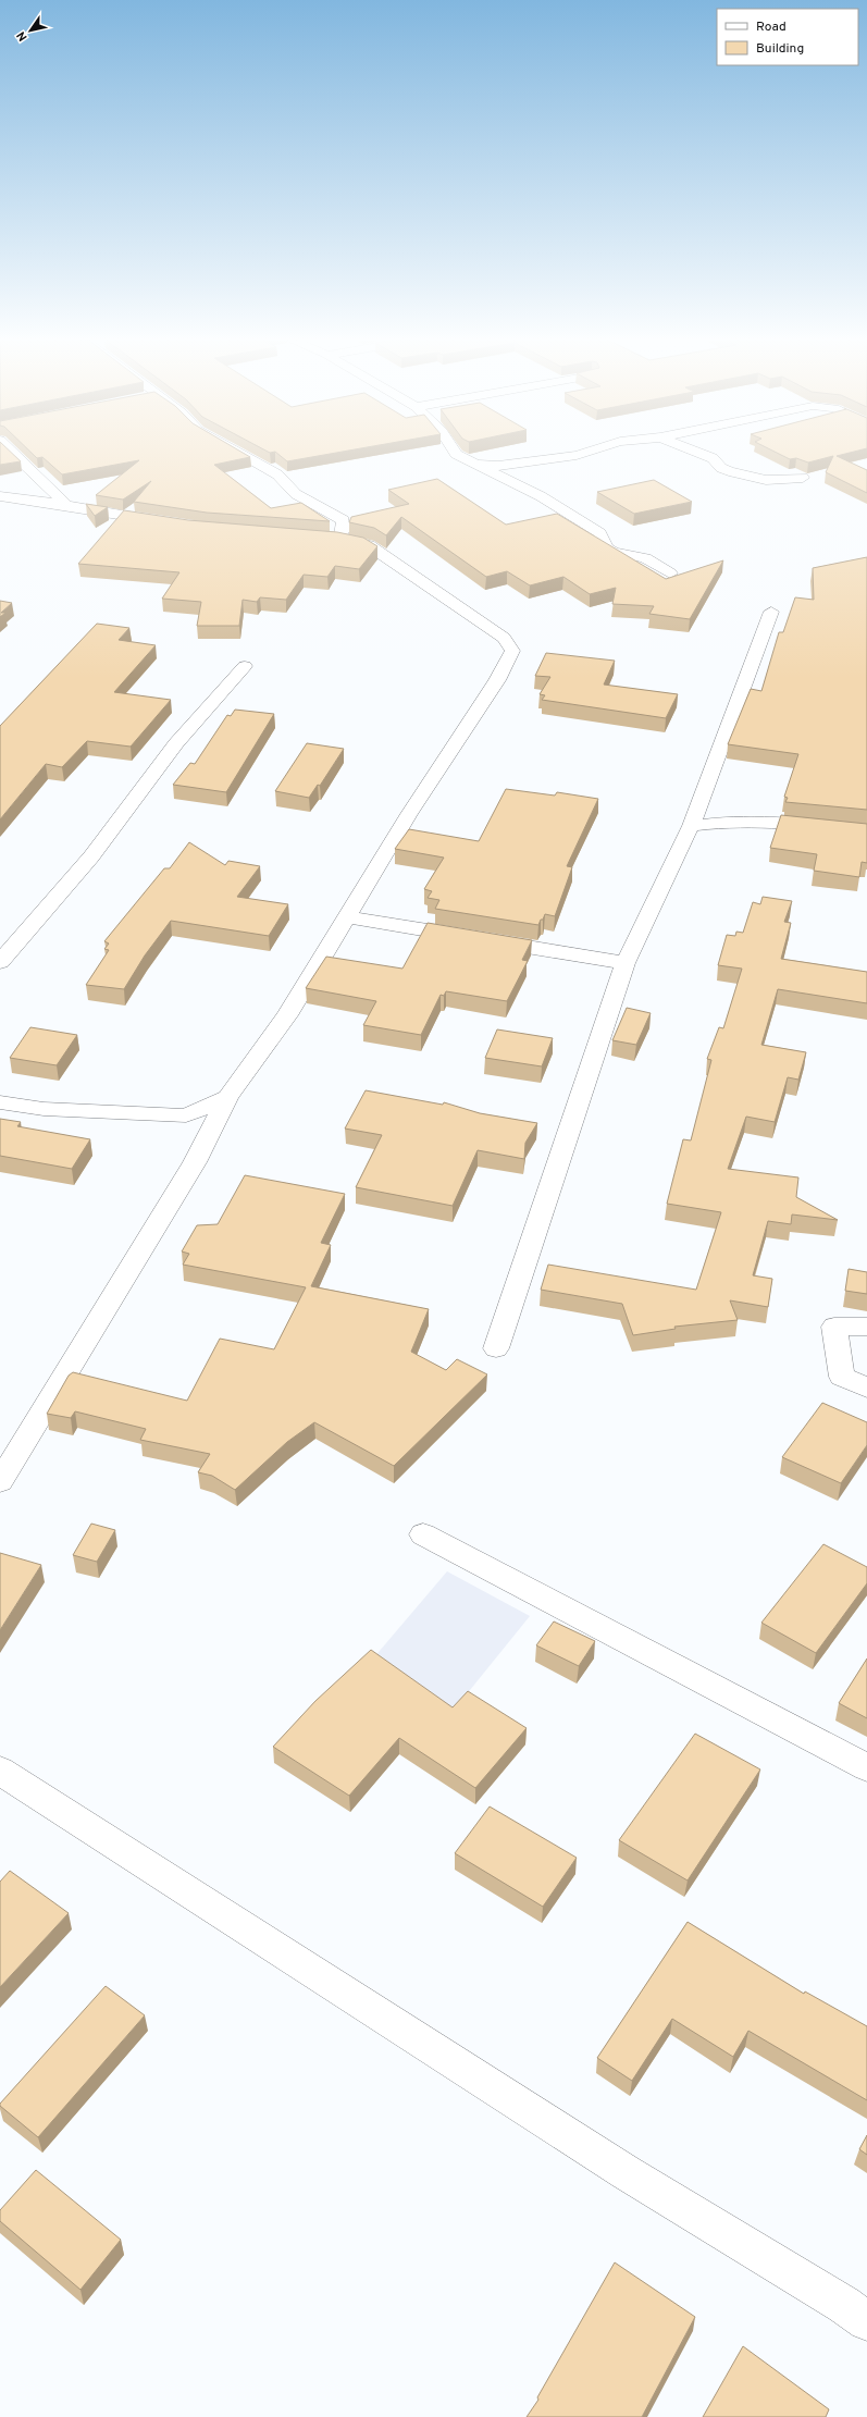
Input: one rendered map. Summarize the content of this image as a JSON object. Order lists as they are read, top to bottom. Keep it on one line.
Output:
{"legend":["Road","Building"],"north":"bottom left"}
